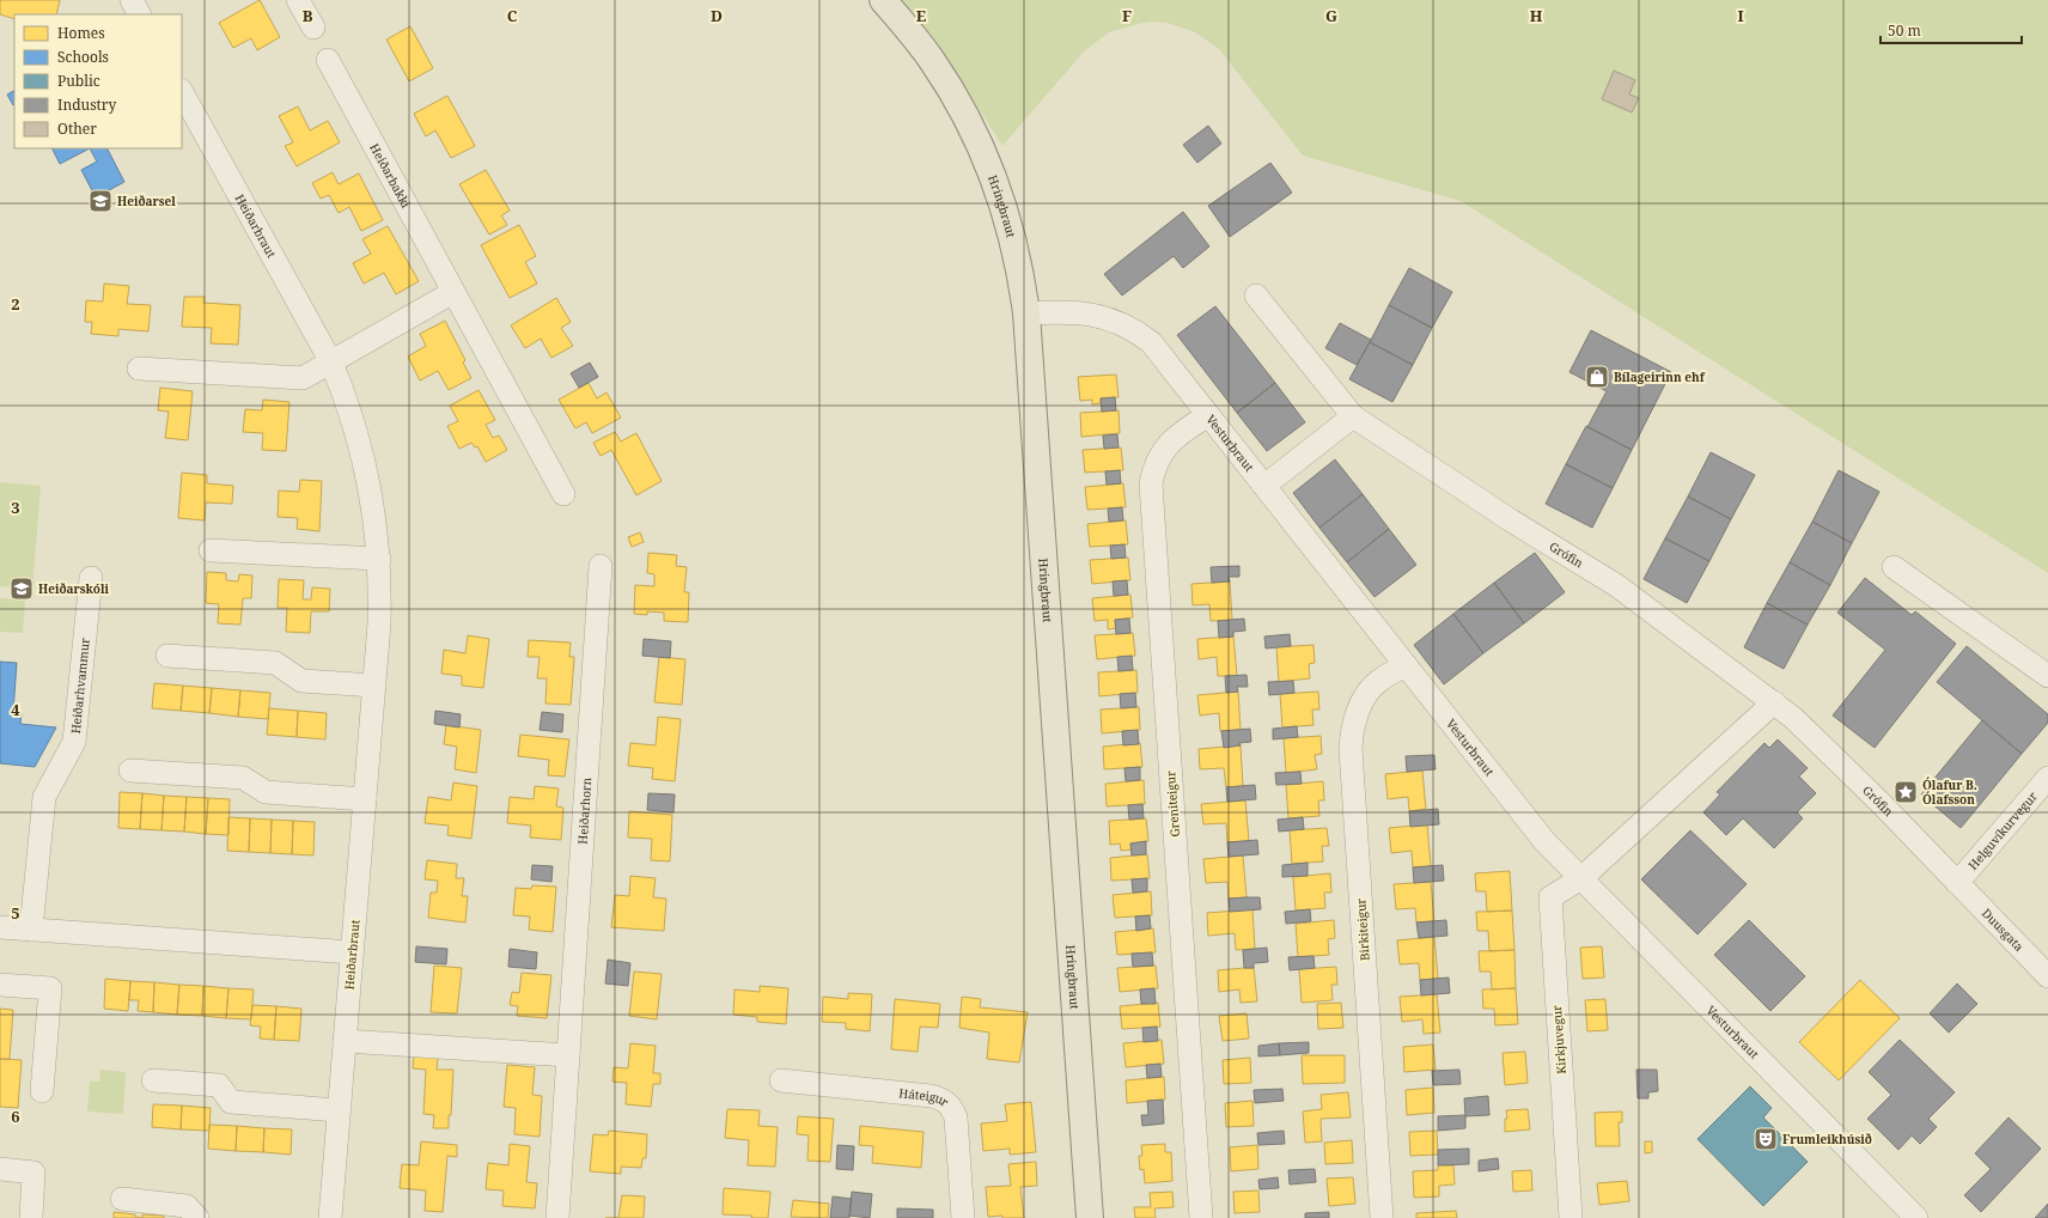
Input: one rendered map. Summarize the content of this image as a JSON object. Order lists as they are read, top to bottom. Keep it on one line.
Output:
{"streets":{"main road":["Hringbraut"],"street":["Heiðarbakki","Heiðarbraut","Vesturbraut","Grófin","Heiðarhvammur","Greniteigur","Heiðarhorn","Helguvíkurvegur","Birkiteigur","Duusgata","Kirkjuvegur","Háteigur"]},"crossings":[["Hringbraut","Vesturbraut"],["Vesturbraut","Greniteigur"],["Vesturbraut","Birkiteigur"],["Vesturbraut","Kirkjuvegur"],["Grófin","Helguvíkurvegur"],["Grófin","Duusgata"],["Helguvíkurvegur","Duusgata"]],"places":{"school or university":["Heiðarsel","Heiðarskóli"],"shop":["Bílageirinn ehf"],"place":["Ólafur B. Ólafsson"],"theatre":["Frumleikhúsið"]},"legend":["Homes","Schools","Public","Industry","Other"],"scale_bar":"50 m","grid":{"columns":["B","C","D","E","F","G","H","I"],"rows":["2","3","4","5","6"]}}
